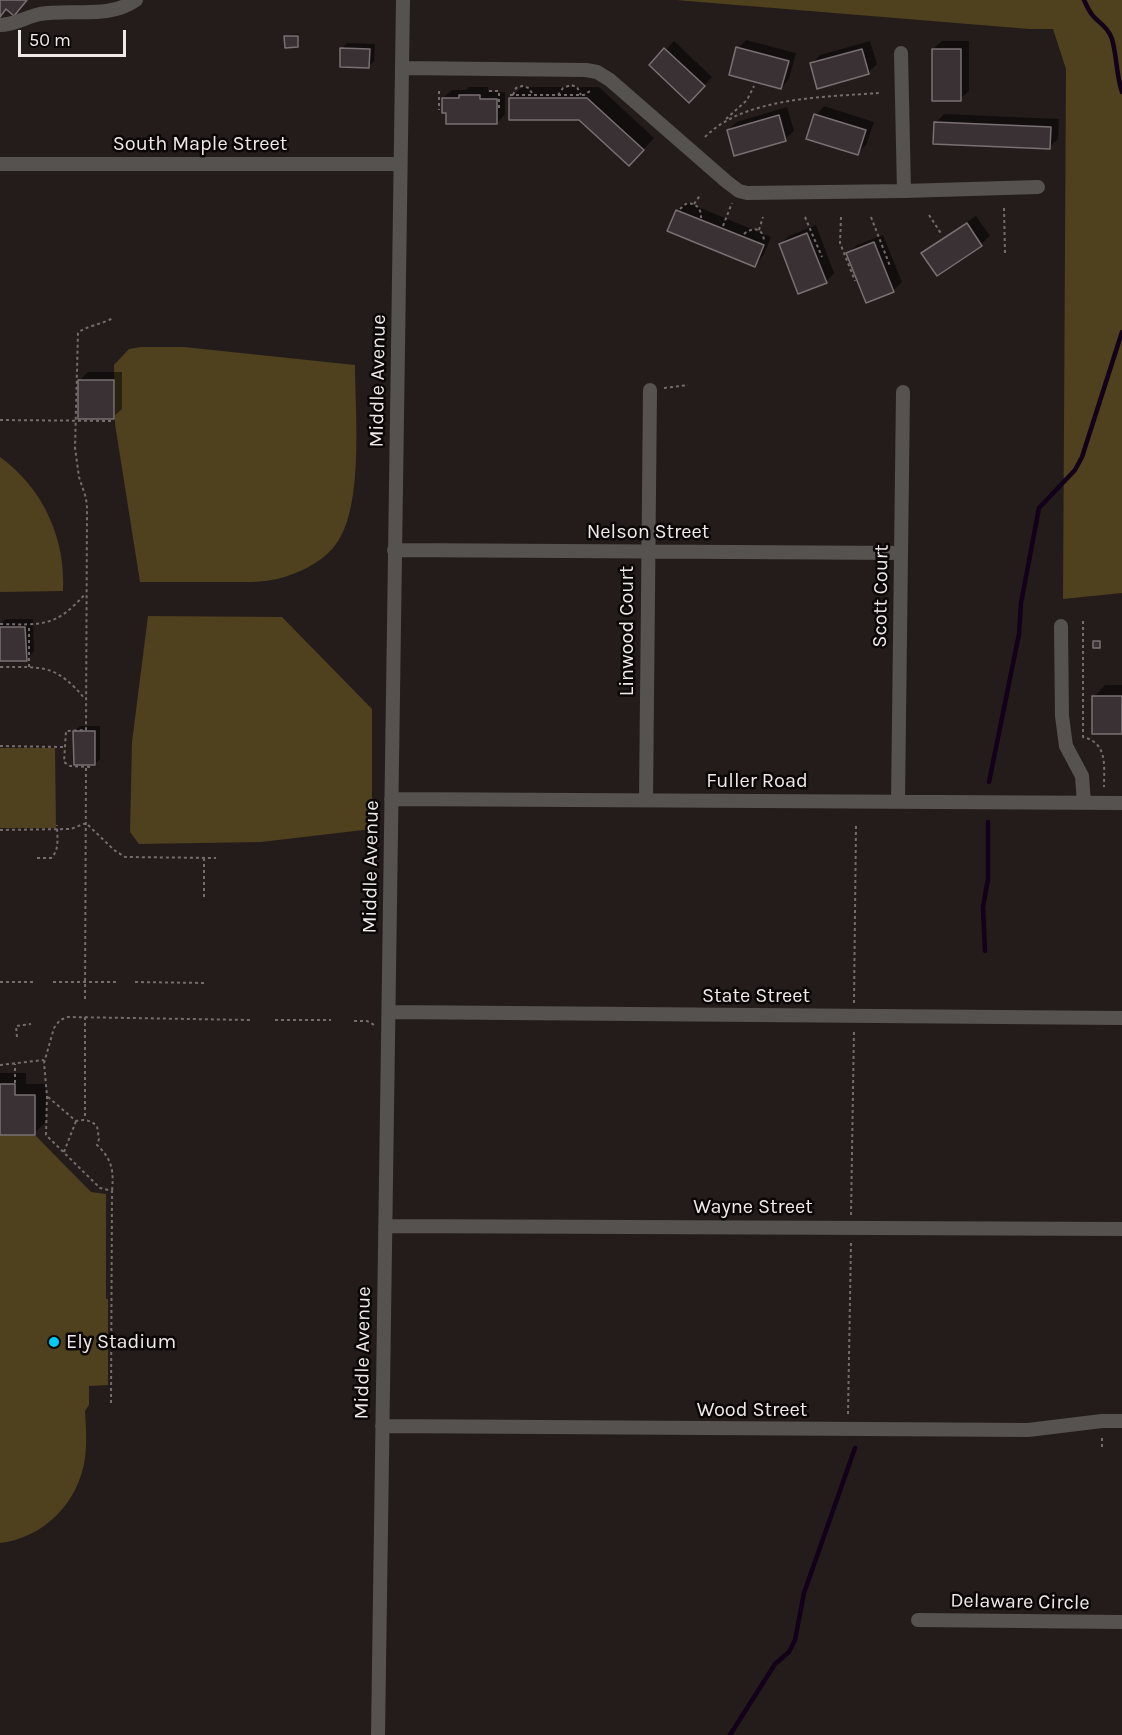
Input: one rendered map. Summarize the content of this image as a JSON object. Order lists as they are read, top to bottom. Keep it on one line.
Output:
{"streets":{"street":["South Maple Street","Middle Avenue","Nelson Street","Scott Court","Linwood Court","Fuller Road","State Street","Wayne Street","Wood Street","Delaware Circle"]},"crossings":[["South Maple Street","Middle Avenue"],["Middle Avenue","Nelson Street"],["Middle Avenue","Fuller Road"],["Middle Avenue","State Street"],["Middle Avenue","Wayne Street"],["Middle Avenue","Wood Street"],["Nelson Street","Scott Court"],["Nelson Street","Linwood Court"],["Scott Court","Fuller Road"],["Linwood Court","Fuller Road"]],"places":["Ely Stadium"],"scale_bar":"50 m"}
